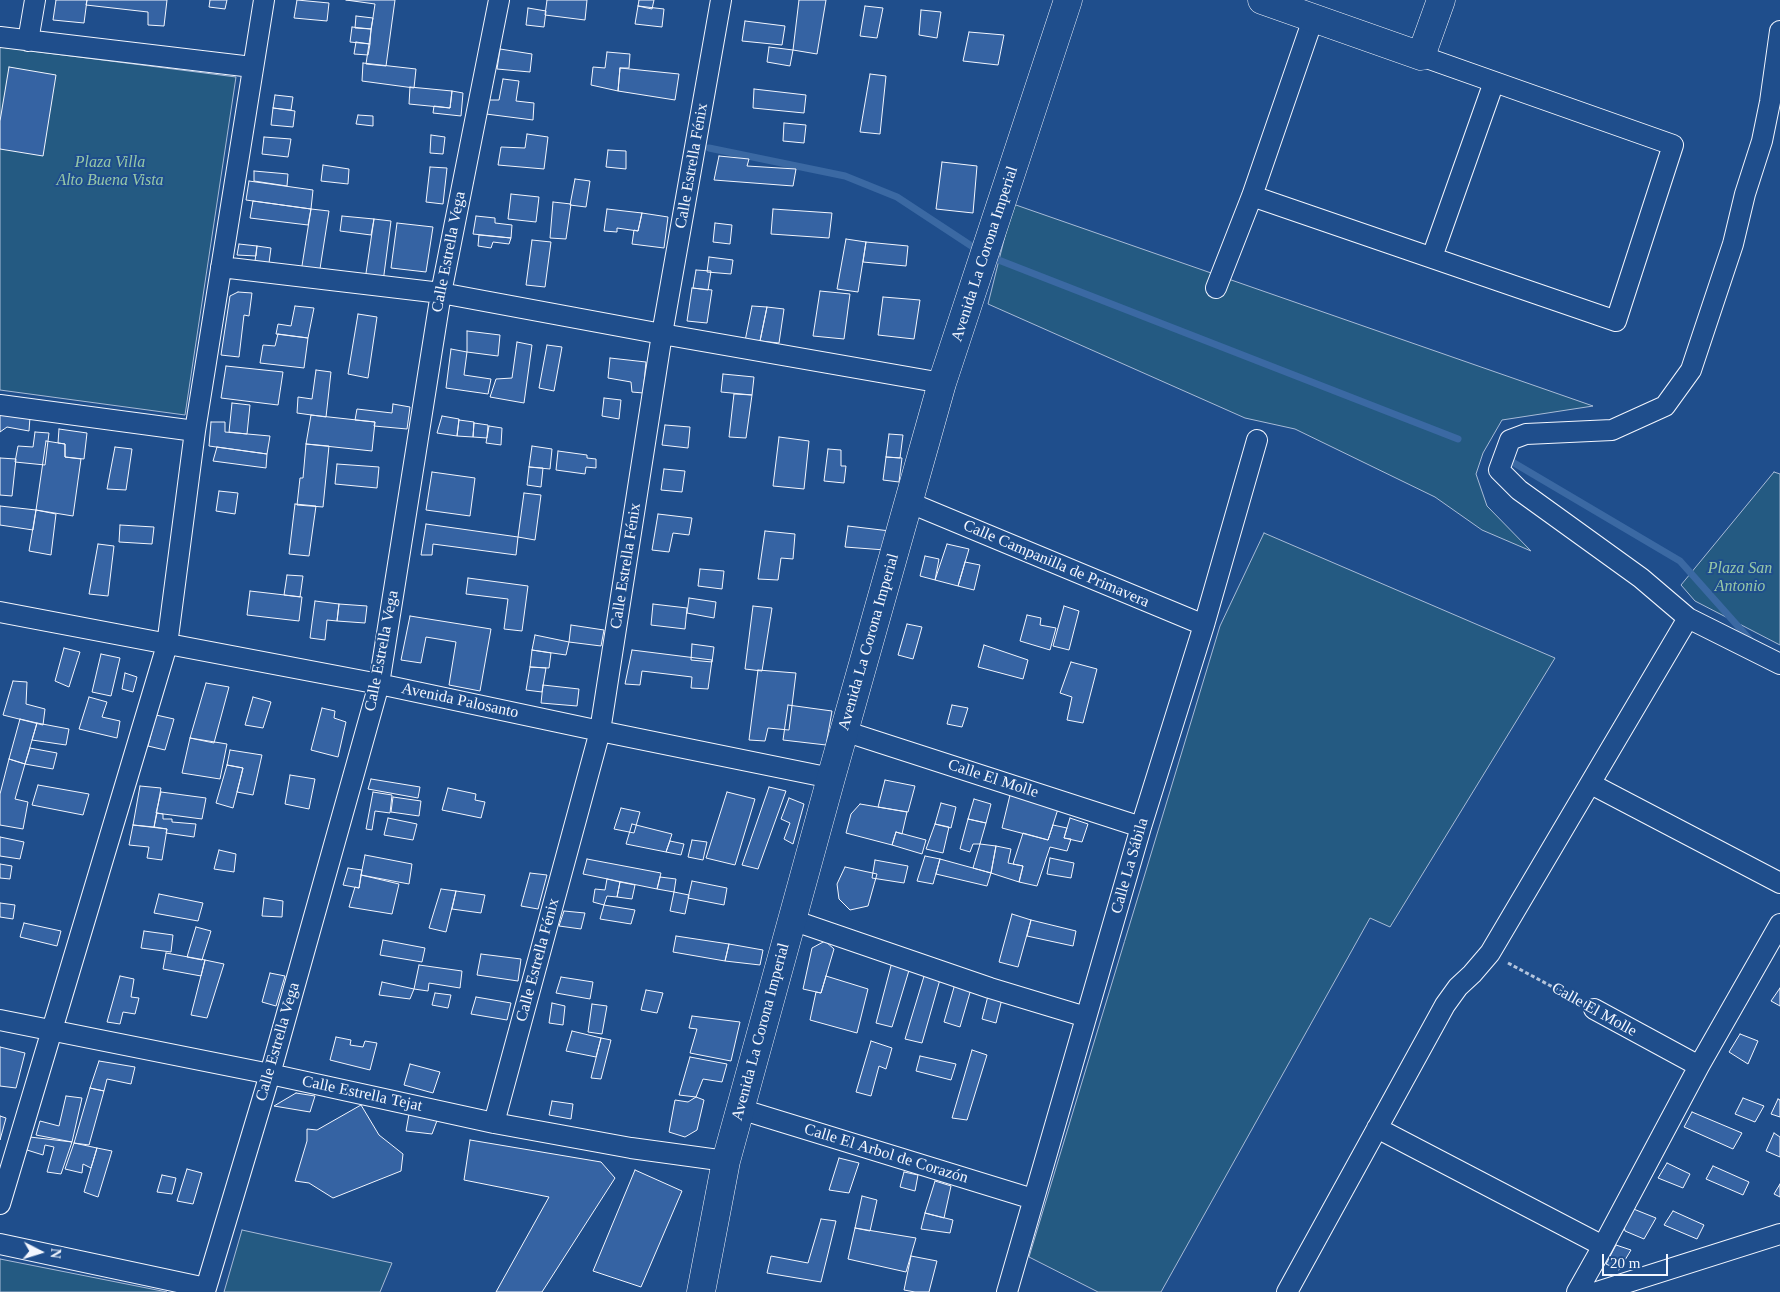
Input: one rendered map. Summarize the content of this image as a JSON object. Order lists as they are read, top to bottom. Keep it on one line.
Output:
{"streets":{"street":["Calle Estrella Fénix","Calle Estrella Vega","Avenida La Corona Imperial","Calle Campanilla de Primavera","Avenida Palosanto","Calle El Molle","Calle La Sábila","Calle Estrella Tejat","Calle El Arbol de Corazón"]},"crossings":[["Calle Estrella Fénix","Avenida Palosanto"],["Calle Estrella Fénix","Calle Estrella Tejat"],["Calle Estrella Vega","Avenida Palosanto"],["Calle Estrella Vega","Calle Estrella Tejat"],["Avenida La Corona Imperial","Calle Campanilla de Primavera"],["Avenida La Corona Imperial","Avenida Palosanto"],["Avenida La Corona Imperial","Calle El Molle"],["Avenida La Corona Imperial","Calle Estrella Tejat"],["Avenida La Corona Imperial","Calle El Arbol de Corazón"],["Calle Campanilla de Primavera","Calle La Sábila"],["Calle El Molle","Calle La Sábila"],["Calle La Sábila","Calle El Arbol de Corazón"]],"parks":["Plaza Villa Alto Buena Vista","Plaza San Antonio"],"scale_bar":"20 m","north":"right"}
